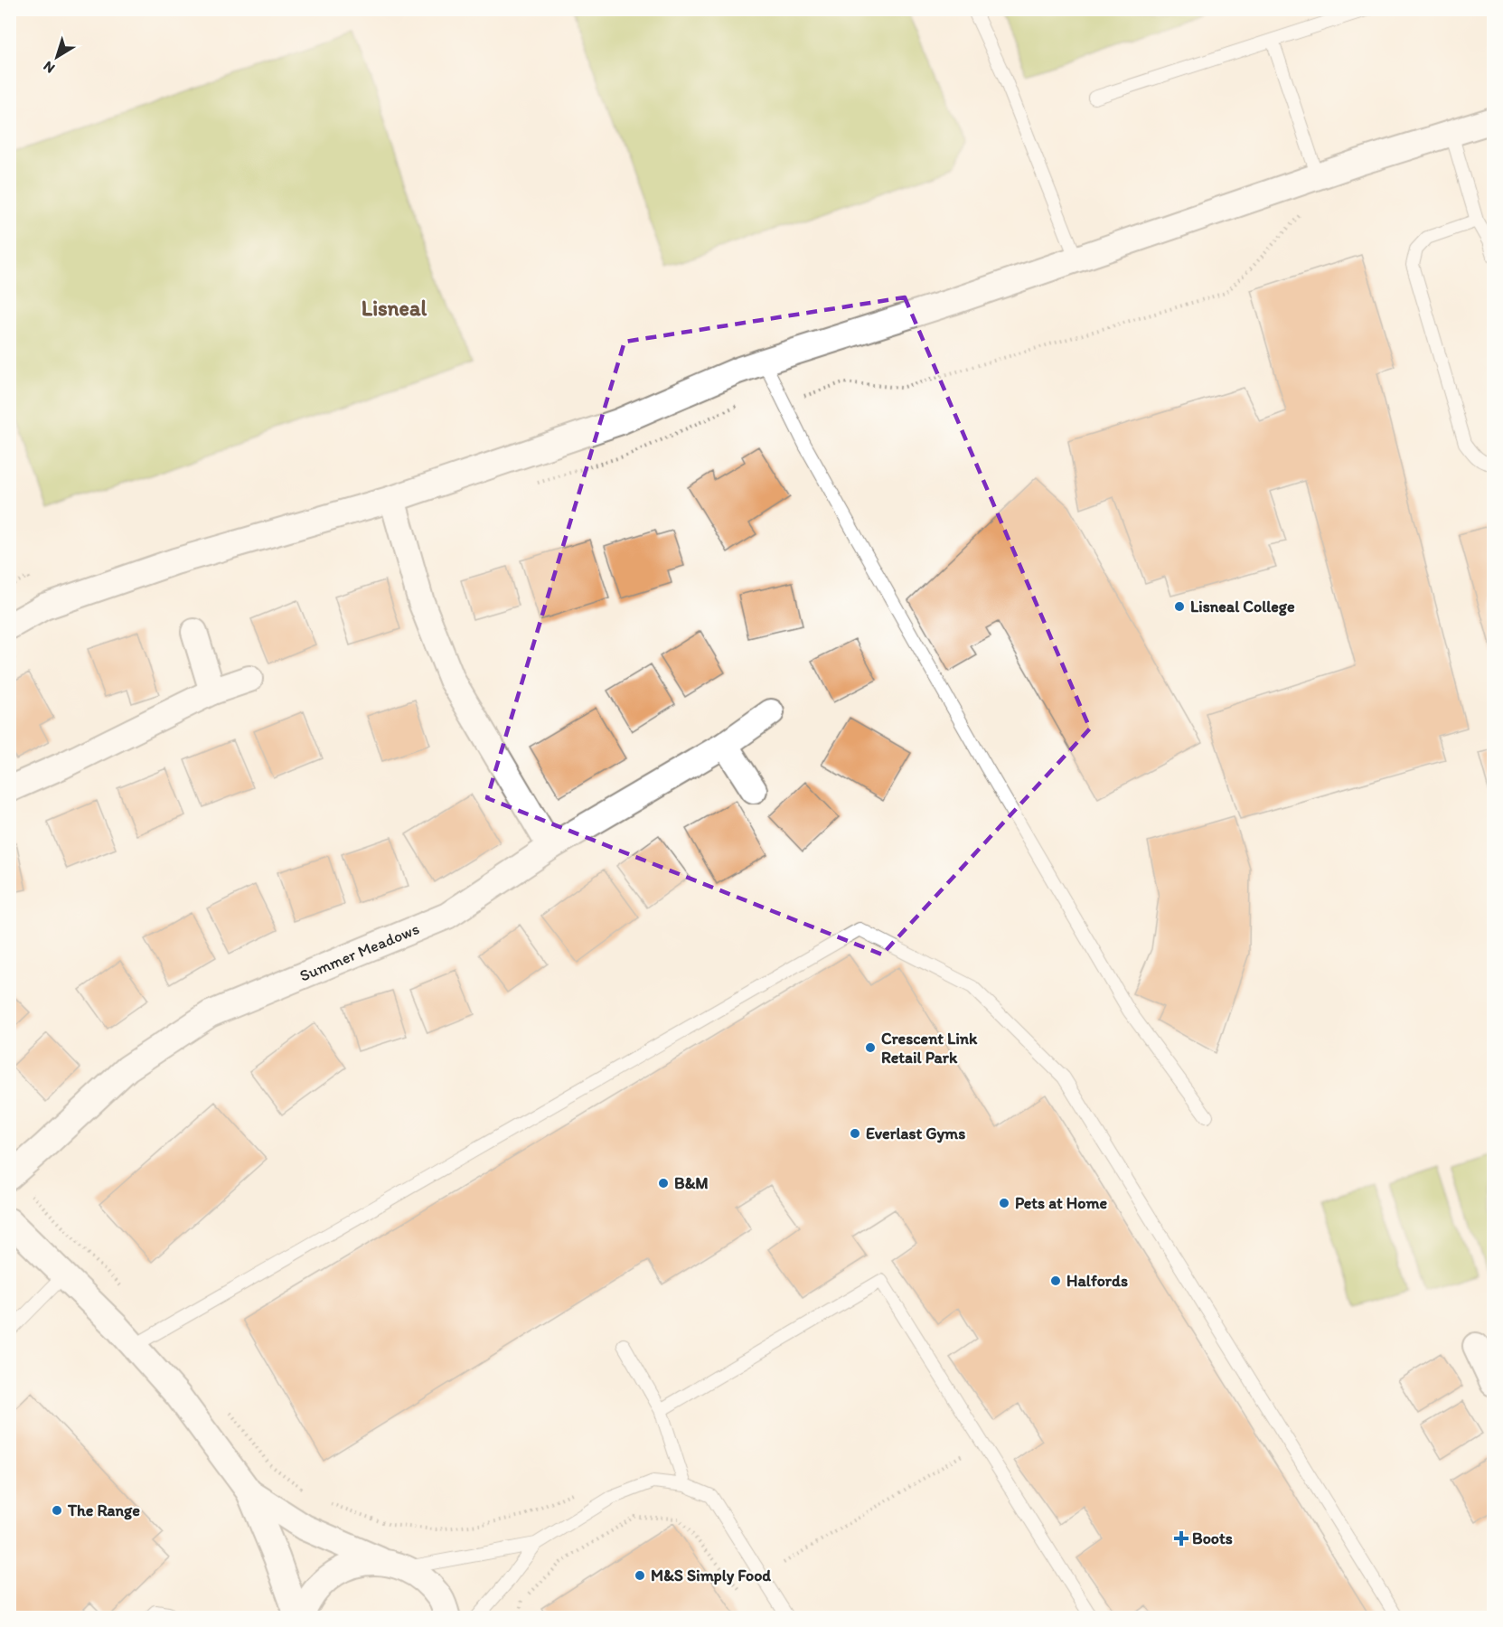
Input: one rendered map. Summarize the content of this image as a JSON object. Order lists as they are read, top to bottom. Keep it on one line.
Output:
{"streets":{"street":["Summer Meadows"]},"districts":["Lisneal"],"places":{"other":["Lisneal College","Crescent Link Retail Park","Everlast Gyms","B&M","Pets at Home","Halfords","The Range","M&S Simply Food"],"health":["Boots"]},"north":"bottom left"}
